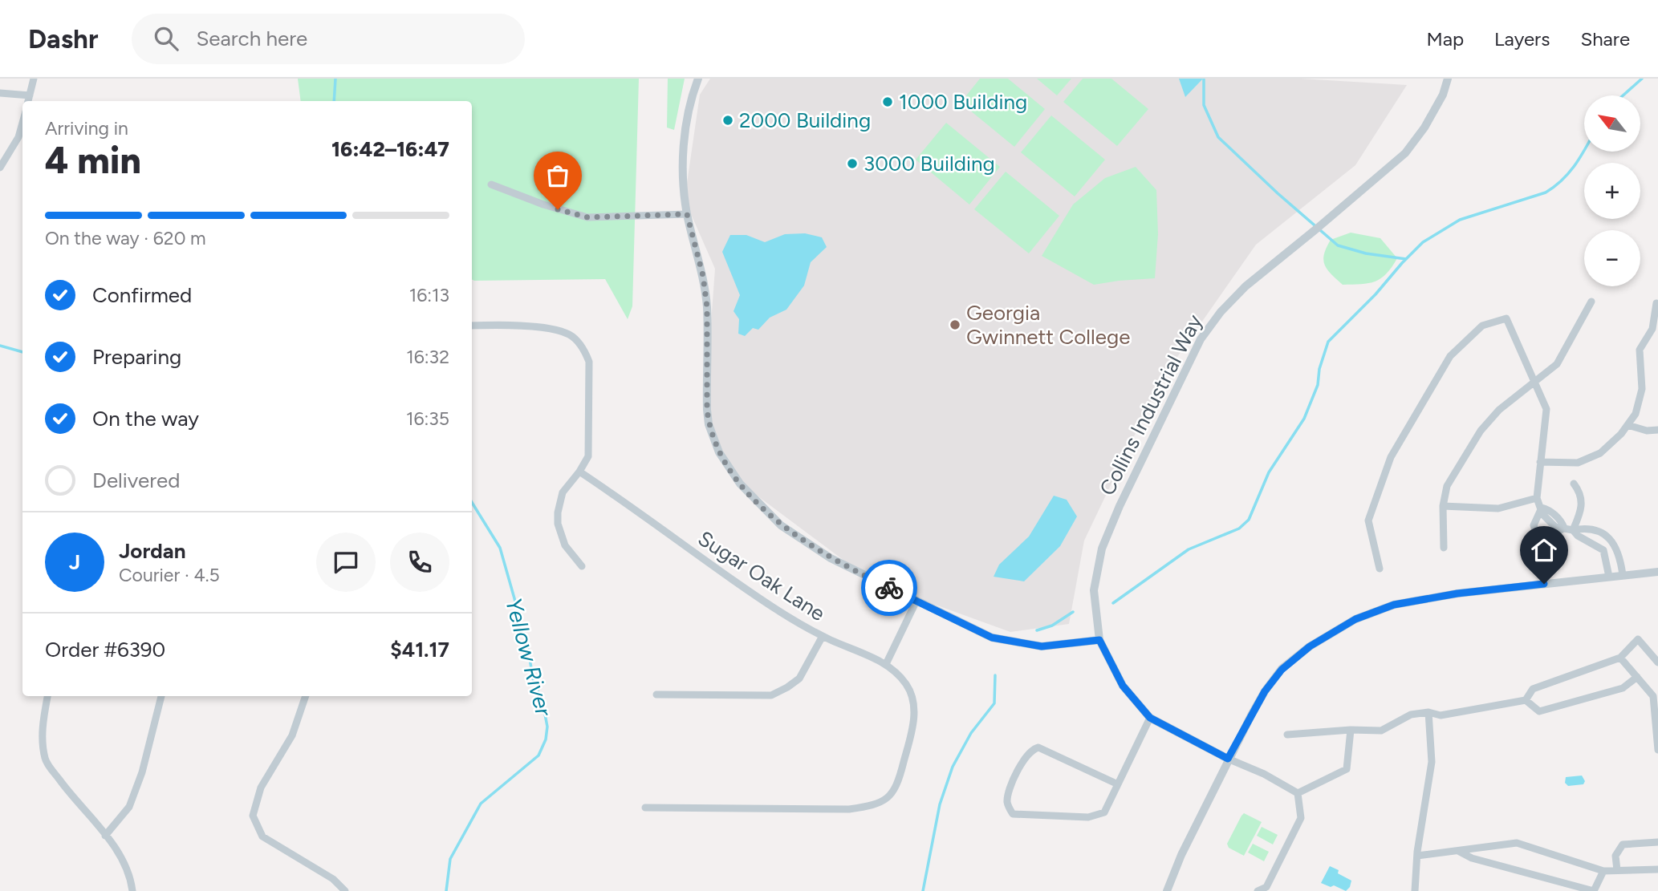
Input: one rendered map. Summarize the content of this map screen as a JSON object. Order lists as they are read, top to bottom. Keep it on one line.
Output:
{"streets":{"street":["Collins Industrial Way","Sugar Oak Lane"]},"water":["Yellow River"],"places":["1000 Building","2000 Building","3000 Building","Georgia Gwinnett College"],"north":"top left","page":{"header":"Dashr","search":"Search here","nav":["Map","Layers","Share"],"map_buttons":["+","−"],"heading":["4 min","Arriving in","16:42–16:47"],"panel":["Jordan","Courier · 4.5","Order #6390","$41.17"],"bar":"On the way · 620 m","list":[["Confirmed","16:13"],["Preparing","16:32"],["On the way","16:35"],"Delivered"],"round":"J"}}
